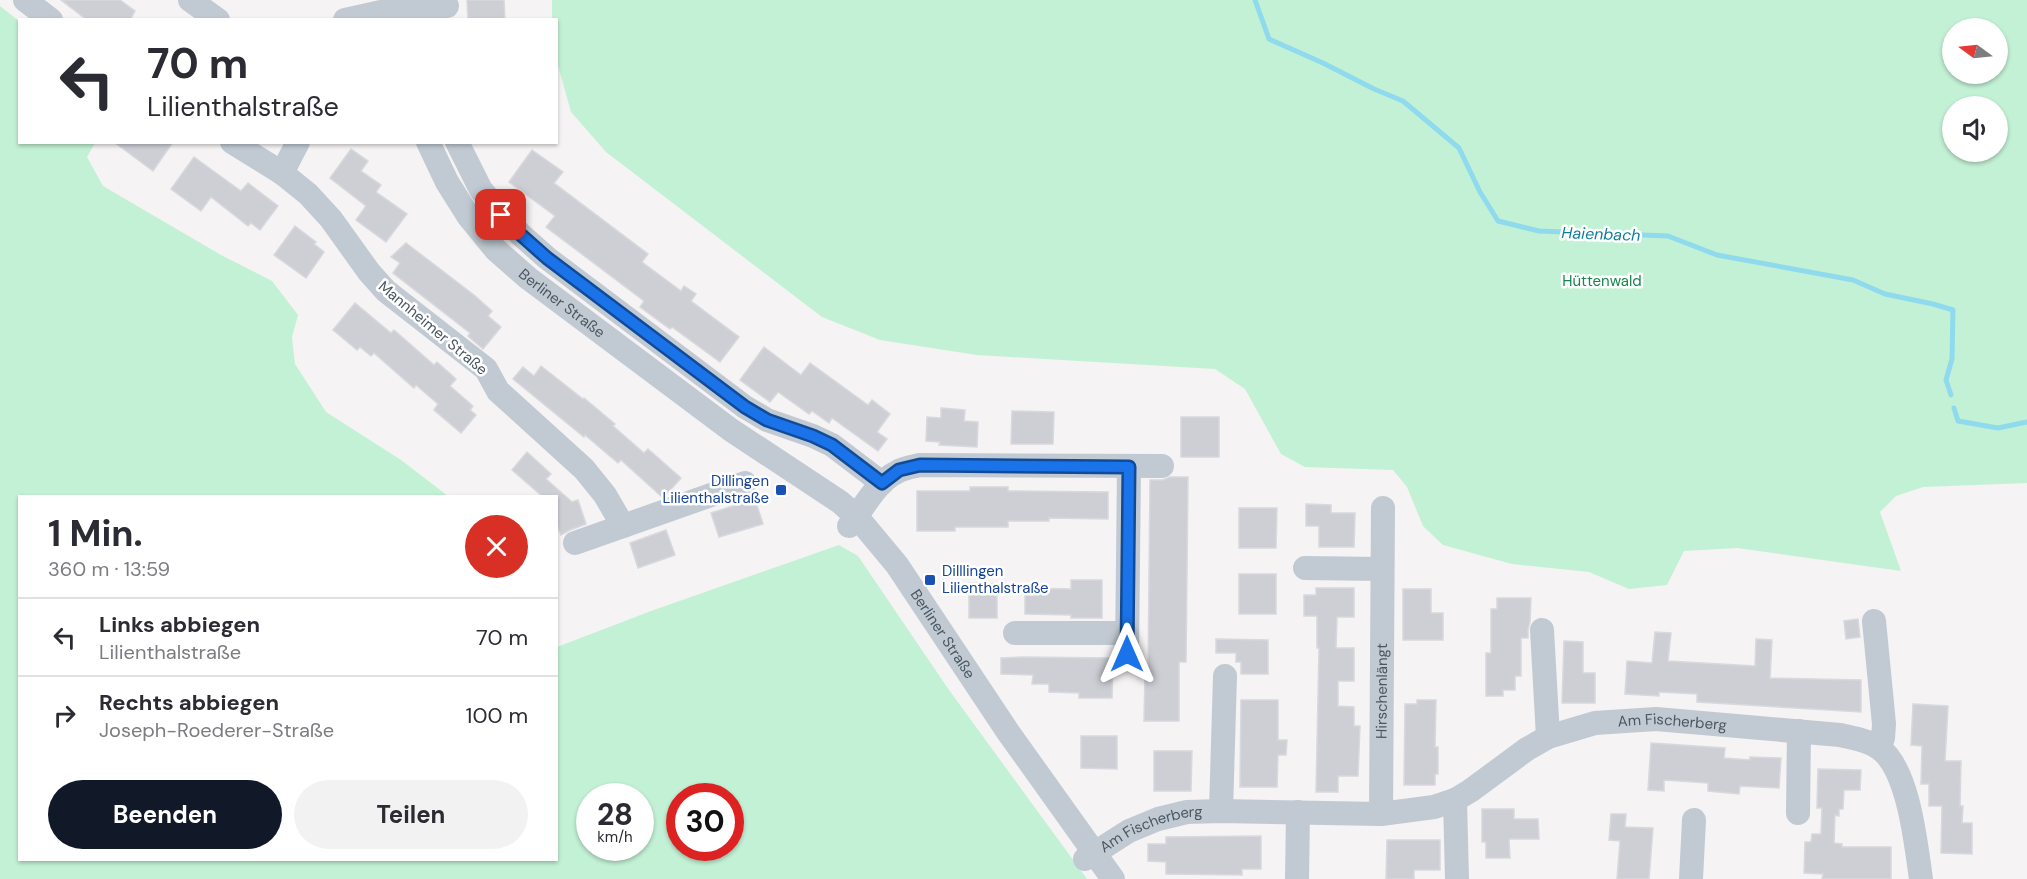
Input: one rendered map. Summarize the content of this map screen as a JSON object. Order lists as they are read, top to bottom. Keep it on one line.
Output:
{"streets":{"street":["Berliner Straße","Mannheimer Straße","Hirschenlängt","Am Fischerberg"]},"crossings":[["Berliner Straße","Am Fischerberg"],["Hirschenlängt","Am Fischerberg"]],"water":["Haienbach"],"parks":["Hüttenwald"],"places":{"transit":["Dillingen Lilienthalstraße","Dilllingen Lilienthalstraße"]},"north":"left","page":{"turn":["70 m","Lilienthalstraße"],"heading":["1 Min.","360 m · 13:59"],"list":[{"name":"Links abbiegen","note":"Lilienthalstraße","value":"70 m"},{"name":"Rechts abbiegen","note":"Joseph-Roederer-Straße","value":"100 m"}],"buttons":["Beenden","Teilen"],"speed":"28 km/h","limit":"30"}}
